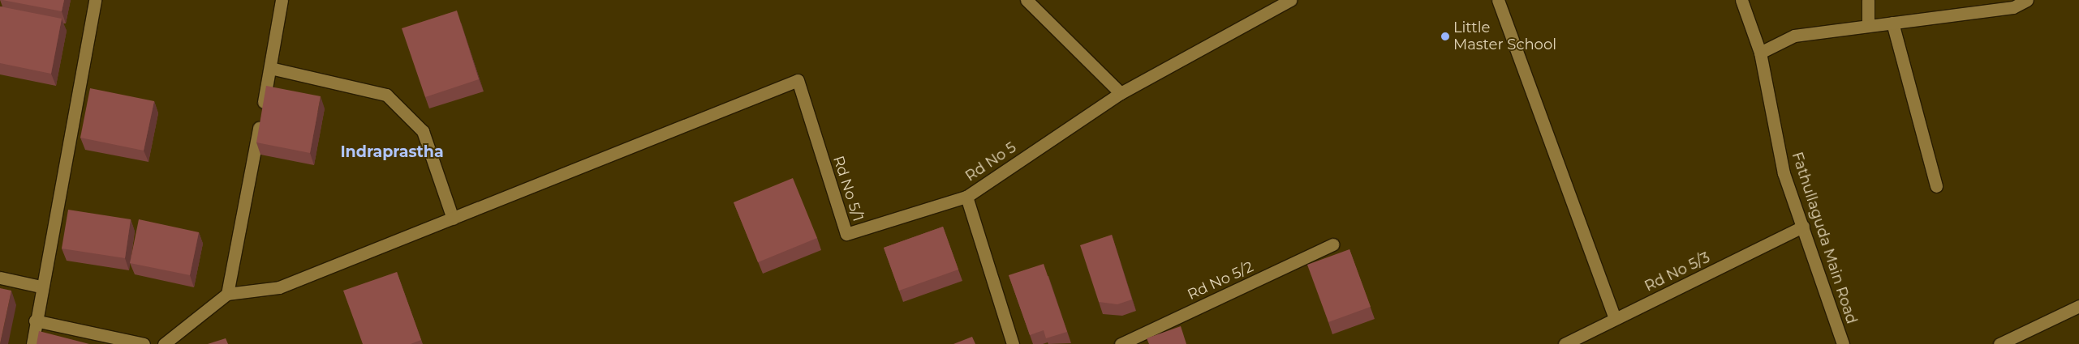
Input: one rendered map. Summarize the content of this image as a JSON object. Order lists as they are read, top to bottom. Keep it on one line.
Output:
{"streets":{"street":["Rd No 5","Rd No 5/1","Fathullaguda Main Road","Rd No 5/3","Rd No 5/2"]},"crossings":[["Rd No 5","Rd No 5/1"],["Fathullaguda Main Road","Rd No 5/3"]],"districts":["Indraprastha"],"places":["Little Master School"]}
